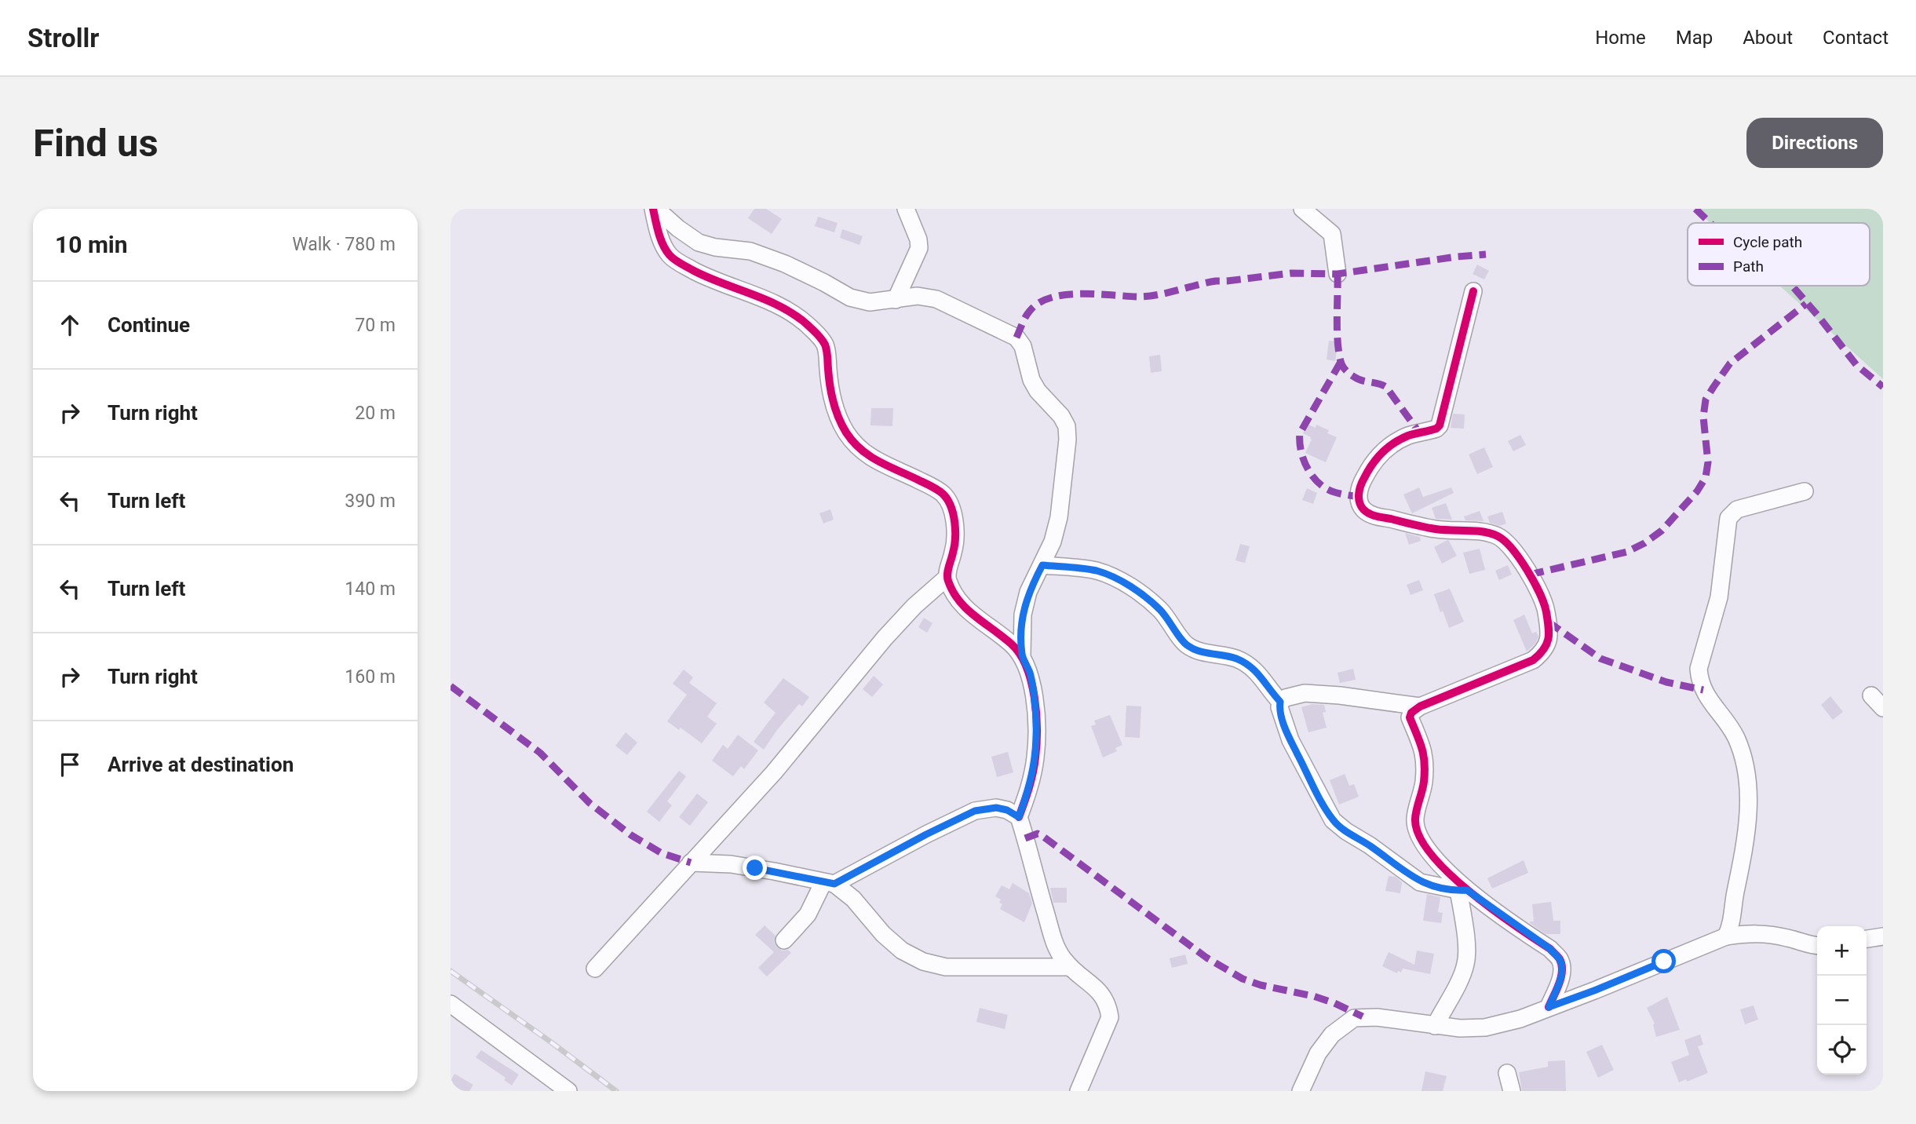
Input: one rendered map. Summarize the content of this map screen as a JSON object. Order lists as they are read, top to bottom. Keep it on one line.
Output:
{"legend":["Cycle path","Path"],"page":{"header":"Strollr","nav":["Home","Map","About","Contact"],"buttons":"Directions","title":"Find us","heading":["10 min","Walk · 780 m"],"list":[["Continue","70 m"],["Turn right","20 m"],["Turn left","390 m"],["Turn left","140 m"],["Turn right","160 m"],"Arrive at destination"],"map_buttons":["+","−"]}}
